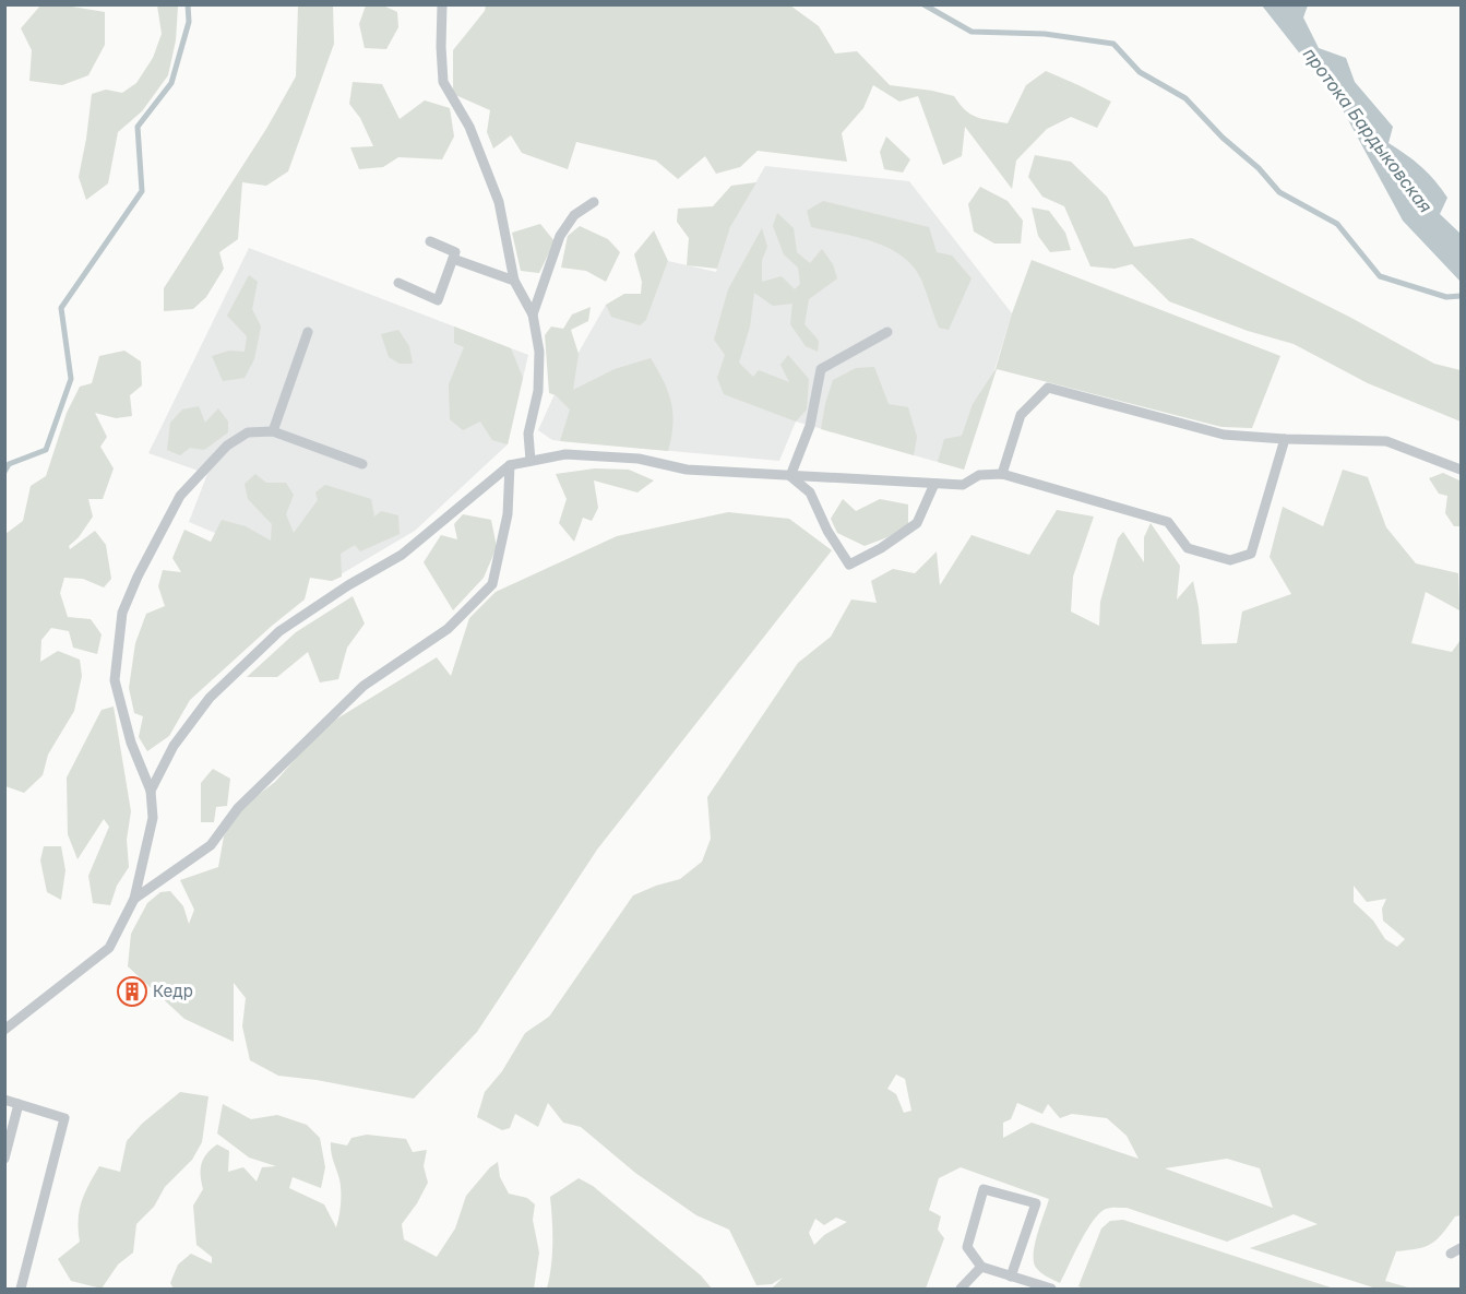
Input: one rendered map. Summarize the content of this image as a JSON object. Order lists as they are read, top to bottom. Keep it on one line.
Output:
{"water":["протока Бардыковская"],"places":{"building":["Кедр"]}}
